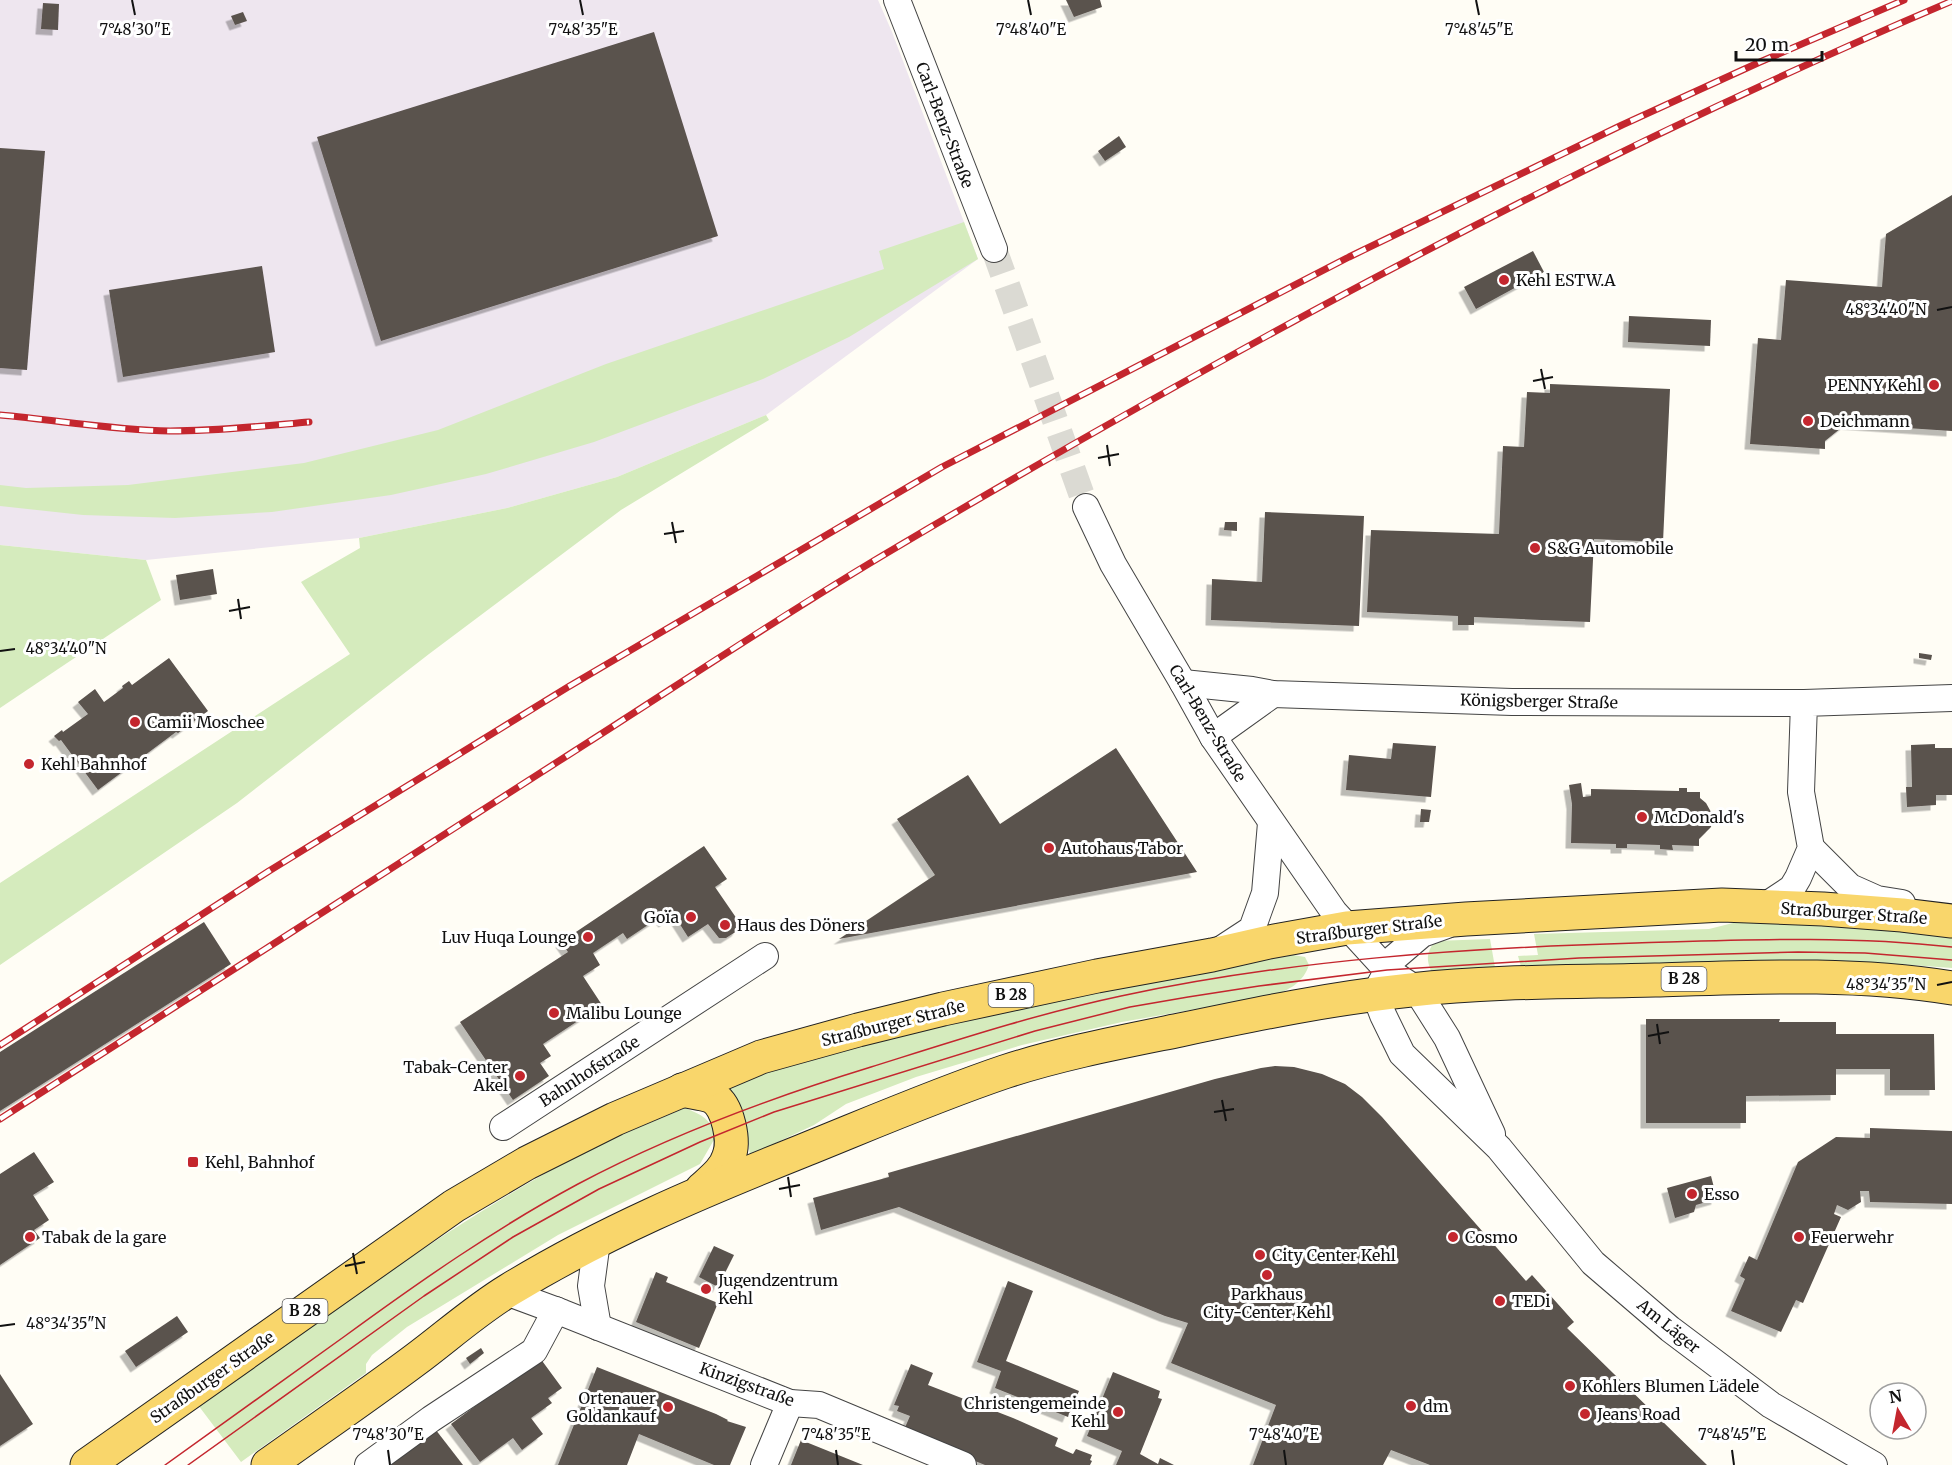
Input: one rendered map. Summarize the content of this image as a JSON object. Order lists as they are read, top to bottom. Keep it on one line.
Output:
{"streets":{"main road":["Straßburger Straße","B 28"],"street":["Carl-Benz-Straße","Königsberger Straße","Bahnhofstraße","Am Läger","Kinzigstraße"]},"crossings":[["Carl-Benz-Straße","Königsberger Straße"],["Carl-Benz-Straße","Straßburger Straße"],["Carl-Benz-Straße","B 28"],["Carl-Benz-Straße","Am Läger"],["B 28","Am Läger"],["B 28","Kinzigstraße"]],"places":{"other":["Kehl ESTW.A","PENNY Kehl","Deichmann","S&G Automobile","Camii Moschee","Kehl Bahnhof","McDonald's","Autohaus Tabor","Goïa","Haus des Döners","Luv Huqa Lounge","Malibu Lounge","Tabak-Center Akel","Esso","Tabak de la gare","Cosmo","Feuerwehr","City Center Kehl","Parkhaus City-Center Kehl","Jugendzentrum Kehl","TEDi","Kohlers Blumen Lädele","dm","Ortenauer Goldankauf","Christengemeinde Kehl","Jeans Road"],"transit":["Kehl, Bahnhof"]},"scale_bar":"20 m","north":"top","coordinates":["7°48'30\"E","7°48'35\"E","7°48'40\"E","7°48'45\"E","48°34'40\"N","48°34'35\"N"]}
